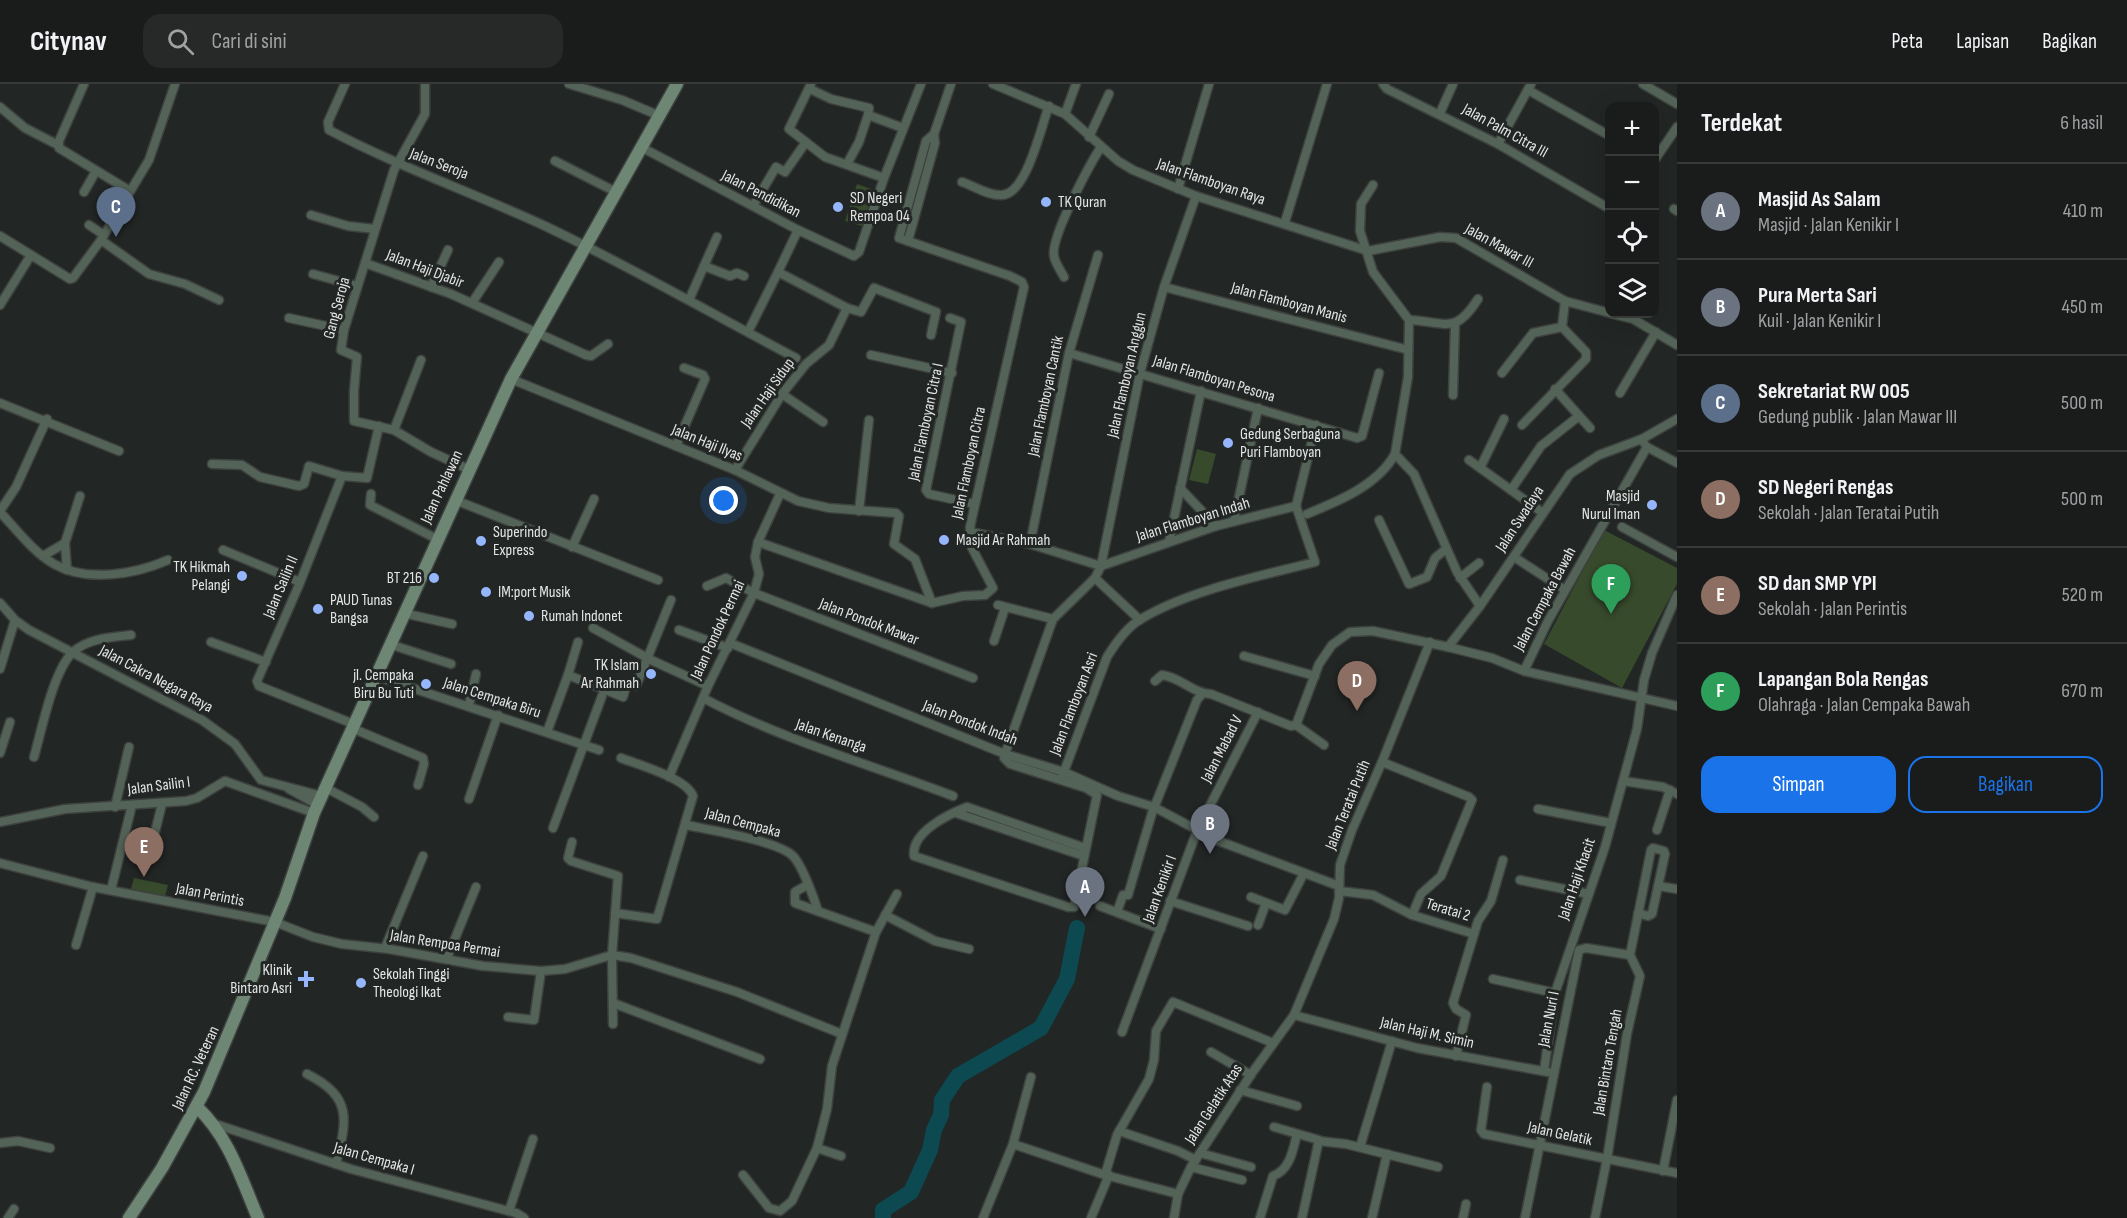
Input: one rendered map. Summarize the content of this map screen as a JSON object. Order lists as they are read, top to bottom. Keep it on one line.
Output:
{"streets":{"main road":["Jalan Pahlawan","Jalan RC. Veteran"],"street":["Jalan Palm Citra III","Jalan Seroja","Jalan Flamboyan Raya","Jalan Pendidikan","Jalan Mawar III","Jalan Haji Djabir","Jalan Flamboyan Manis","Gang Seroja","Jalan Flamboyan Anggun","Jalan Flamboyan Pesona","Jalan Haji Sidup","Jalan Flamboyan Cantik","Jalan Flamboyan Citra I","Jalan Haji Ilyas","Jalan Flamboyan Citra","Jalan Swadaya","Jalan Flamboyan Indah","Jalan Sailin II","Jalan Cempaka Bawah","Jalan Pondok Mawar","Jalan Pondok Permai","Jalan Cakra Negara Raya","Jalan Cempaka Biru","Jalan Flamboyan Asri","Jalan Pondok Indah","Jalan Kenanga","Jalan Mabad V","Jalan Sailin I","Jalan Teratai Putih","Jalan Cempaka","Jalan Haji Khacit","Jalan Kenikir I","Jalan Perintis","Teratai 2","Jalan Rempoa Permai","Jalan Nuri I","Jalan Haji M. Simin","Jalan Bintaro Tengah","Jalan Gelatik Atas","Jalan Gelatik","Jalan Cempaka I"]},"crossings":[["Jalan Seroja","Jalan Haji Djabir"],["Jalan Seroja","Jalan Haji Sidup"],["Jalan Seroja","Jalan Pahlawan"],["Jalan Flamboyan Raya","Jalan Mawar III"],["Jalan Flamboyan Raya","Jalan Flamboyan Anggun"],["Jalan Pendidikan","Jalan Pahlawan"],["Jalan Haji Djabir","Gang Seroja"],["Jalan Haji Djabir","Jalan Pahlawan"],["Jalan Flamboyan Manis","Jalan Flamboyan Anggun"],["Jalan Flamboyan Anggun","Jalan Flamboyan Pesona"],["Jalan Flamboyan Anggun","Jalan Flamboyan Citra"],["Jalan Flamboyan Anggun","Jalan Flamboyan Indah"],["Jalan Flamboyan Pesona","Jalan Flamboyan Cantik"],["Jalan Haji Sidup","Jalan Haji Ilyas"],["Jalan Haji Sidup","Jalan Pahlawan"],["Jalan Flamboyan Cantik","Jalan Flamboyan Citra"],["Jalan Flamboyan Citra I","Jalan Flamboyan Citra"],["Jalan Haji Ilyas","Jalan Pahlawan"],["Jalan Haji Ilyas","Jalan Pondok Permai"],["Jalan Flamboyan Citra","Jalan Flamboyan Indah"],["Jalan Pahlawan","Jalan Sailin II"],["Jalan Pahlawan","Jalan Cakra Negara Raya"],["Jalan Pahlawan","Jalan Cempaka Biru"],["Jalan Pahlawan","Jalan Sailin I"],["Jalan Pahlawan","Jalan Perintis"],["Jalan Pahlawan","Jalan Rempoa Permai"],["Jalan Pahlawan","Jalan RC. Veteran"],["Jalan Flamboyan Indah","Jalan Flamboyan Asri"],["Jalan Pondok Mawar","Jalan Pondok Permai"],["Jalan Pondok Permai","Jalan Pondok Indah"],["Jalan Pondok Permai","Jalan Kenanga"],["Jalan Pondok Permai","Jalan Cempaka"],["Jalan Cakra Negara Raya","Jalan Sailin I"],["Jalan Flamboyan Asri","Jalan Pondok Indah"],["Jalan Mabad V","Jalan Kenikir I"],["Jalan Teratai Putih","Teratai 2"],["Jalan Teratai Putih","Jalan Haji M. Simin"],["Jalan Teratai Putih","Jalan Gelatik Atas"],["Jalan Haji Khacit","Jalan Haji M. Simin"],["Jalan Perintis","Jalan Rempoa Permai"],["Jalan Perintis","Jalan RC. Veteran"],["Jalan Rempoa Permai","Jalan RC. Veteran"],["Jalan Nuri I","Jalan Haji M. Simin"],["Jalan Nuri I","Jalan Bintaro Tengah"],["Jalan Nuri I","Jalan Gelatik"],["Jalan Haji M. Simin","Jalan Gelatik Atas"],["Jalan Bintaro Tengah","Jalan Gelatik"]],"places":{"other":["TK Quran","SD Negeri Rempoa 04","Gedung Serbaguna Puri Flamboyan","Masjid Nurul Iman","Masjid Ar Rahmah","Superindo Express","TK Hikmah Pelangi","BT 216","IM:port Musik","PAUD Tunas Bangsa","Rumah Indonet","TK Islam Ar Rahmah","jl. Cempaka Biru Bu Tuti","Sekolah Tinggi Theologi Ikat"],"health":["Klinik Bintaro Asri"]},"page":{"header":"Citynav","search":"Cari di sini","nav":["Peta","Lapisan","Bagikan"],"heading":["Terdekat","6 hasil"],"map_buttons":["+","−"],"list":[{"mark":"A","name":"Masjid As Salam","note":"Masjid · Jalan Kenikir I","value":"410 m"},{"mark":"B","name":"Pura Merta Sari","note":"Kuil · Jalan Kenikir I","value":"450 m"},{"mark":"C","name":"Sekretariat RW 005","note":"Gedung publik · Jalan Mawar III","value":"500 m"},{"mark":"D","name":"SD Negeri Rengas","note":"Sekolah · Jalan Teratai Putih","value":"500 m"},{"mark":"E","name":"SD dan SMP YPI","note":"Sekolah · Jalan Perintis","value":"520 m"},{"mark":"F","name":"Lapangan Bola Rengas","note":"Olahraga · Jalan Cempaka Bawah","value":"670 m"}],"pins":["C","F","D","B","E","A"],"buttons":["Simpan","Bagikan"]}}
